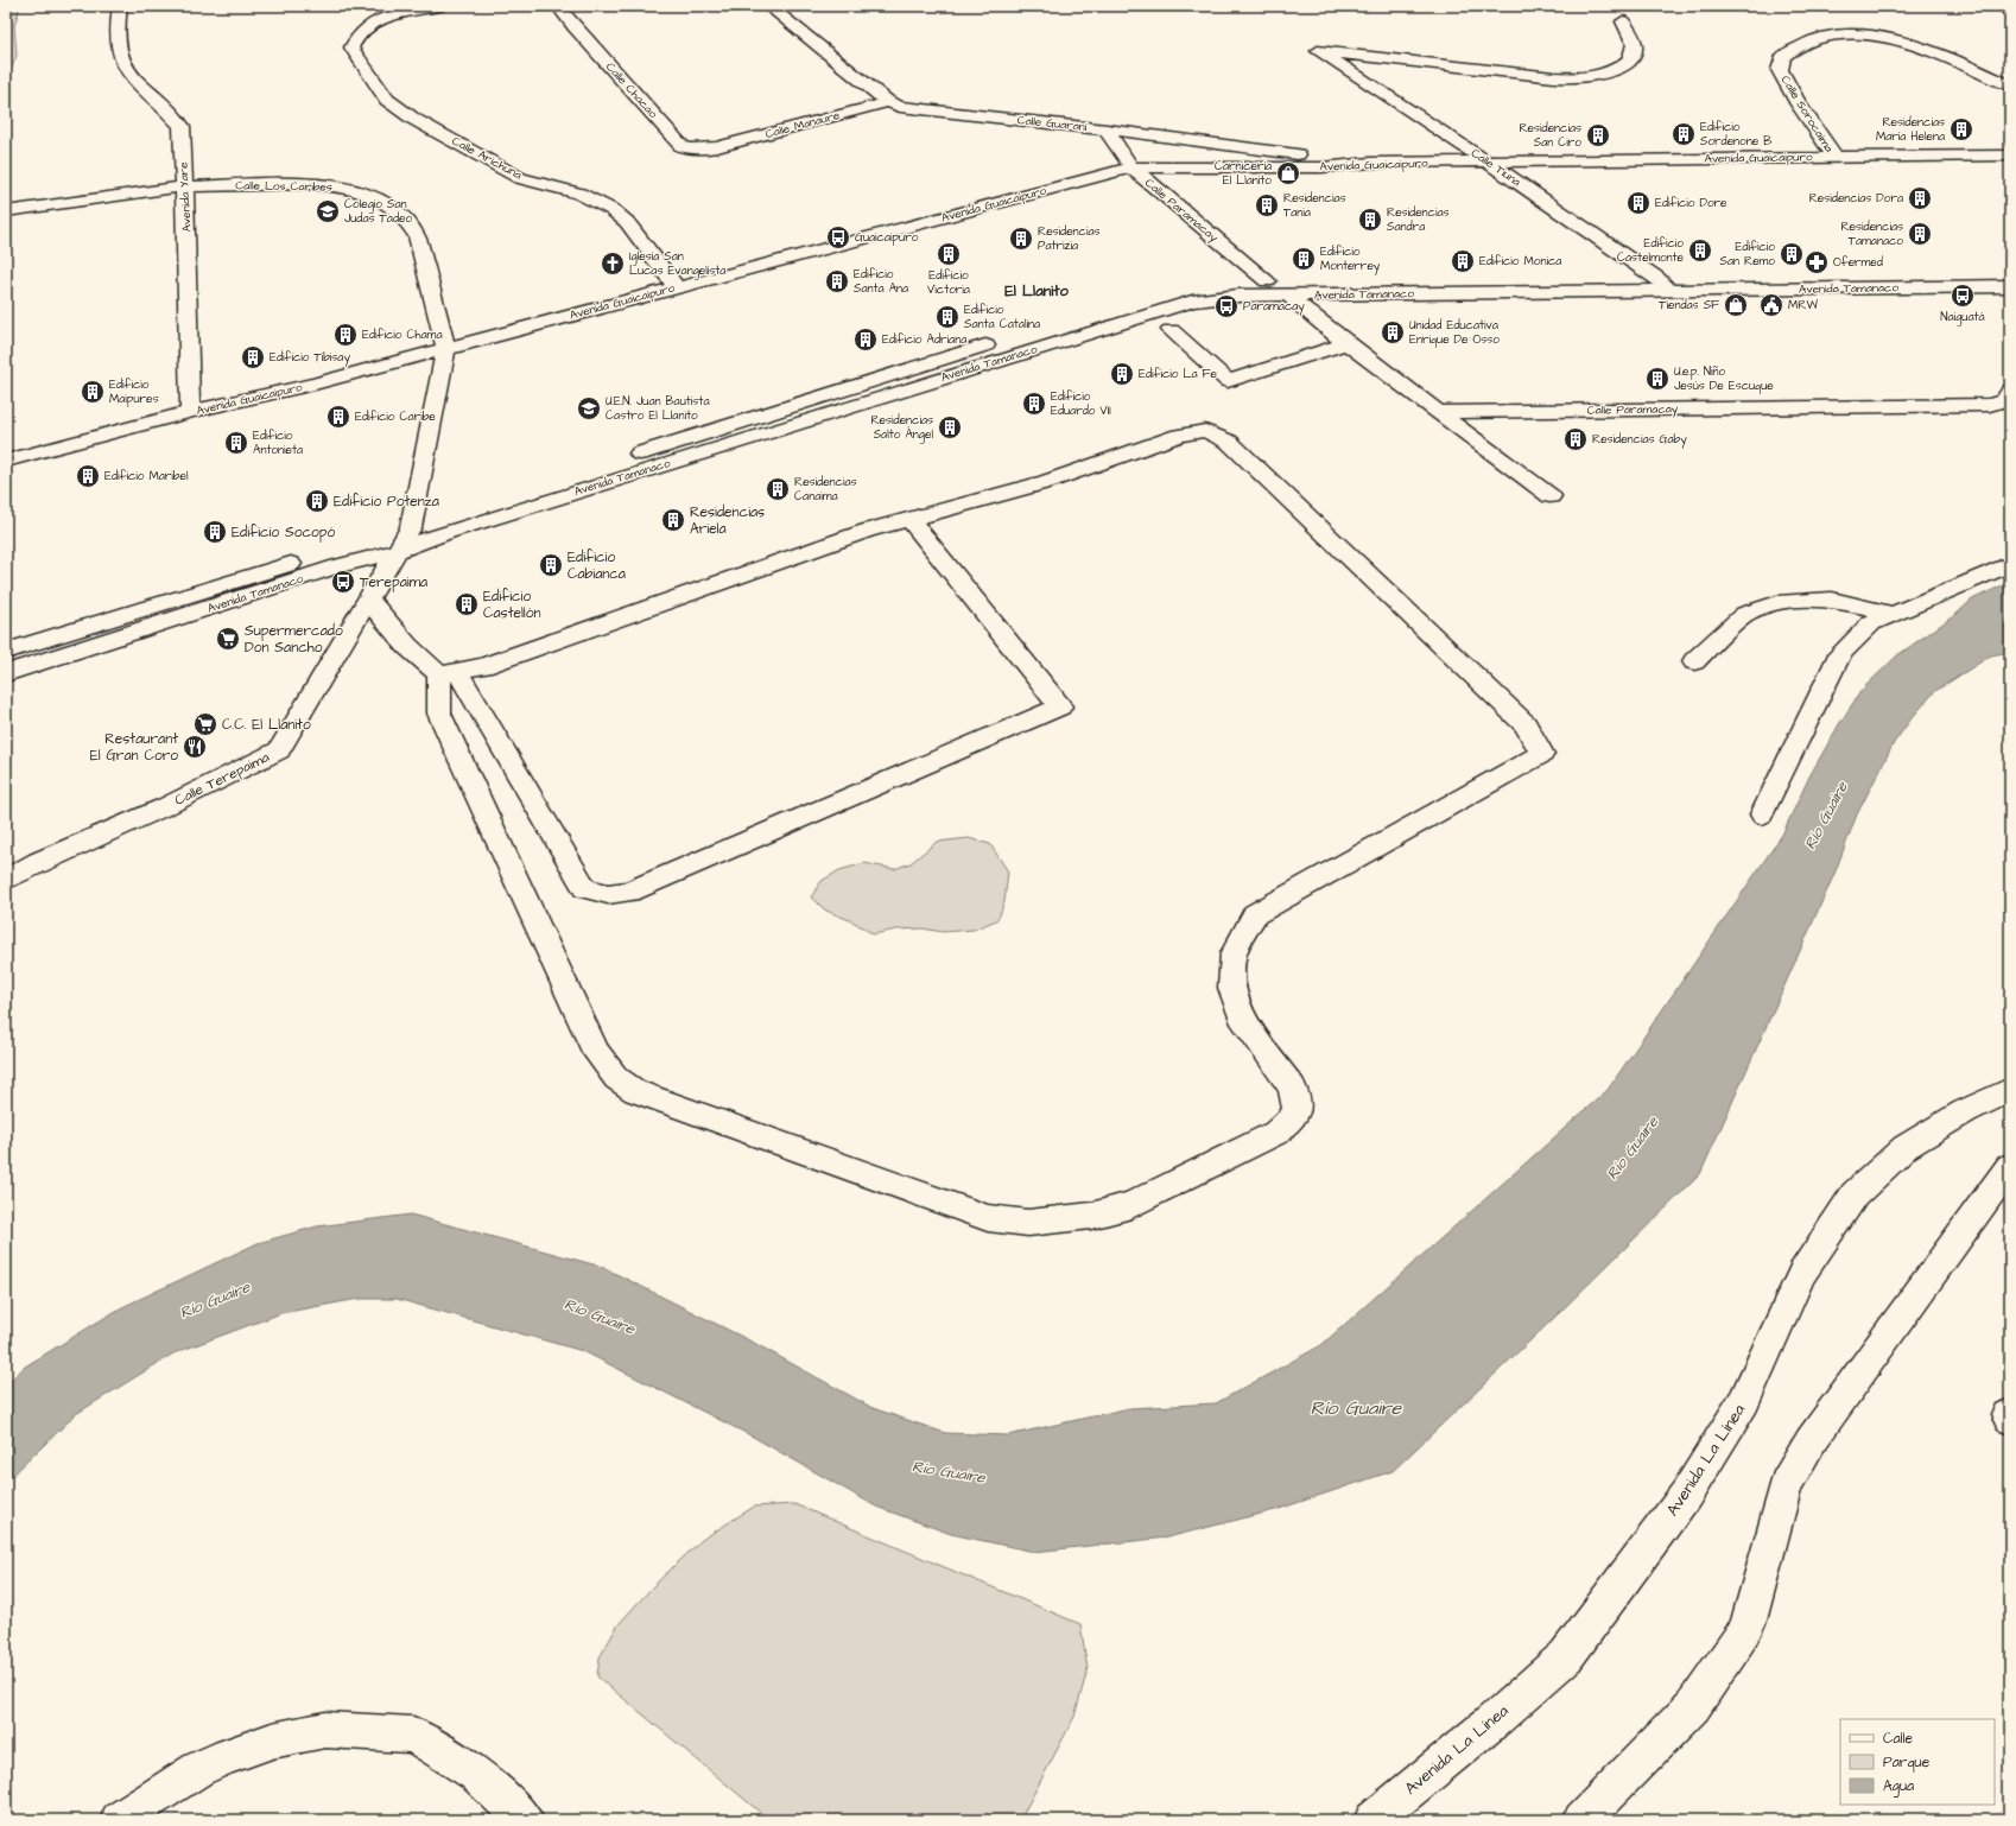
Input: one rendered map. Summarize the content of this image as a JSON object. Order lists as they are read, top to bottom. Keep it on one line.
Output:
{"streets":{"street":["Calle Chacao","Calle Sorocaima","Calle Guaraní","Calle Manaure","Calle Arichuna","Avenida Guaicaipuro","Calle Tiuna","Calle Los Caribes","Avenida Yare","Calle Paramacay","Avenida Tamanaco","Calle Terepaima","Avenida La Línea"]},"crossings":[["Calle Chacao","Calle Manaure"],["Calle Sorocaima","Avenida Guaicaipuro"],["Calle Guaraní","Calle Manaure"],["Calle Guaraní","Avenida Guaicaipuro"],["Calle Guaraní","Calle Paramacay"],["Calle Arichuna","Avenida Guaicaipuro"],["Avenida Guaicaipuro","Calle Tiuna"],["Avenida Guaicaipuro","Calle Los Caribes"],["Avenida Guaicaipuro","Avenida Yare"],["Avenida Guaicaipuro","Calle Paramacay"],["Calle Tiuna","Avenida Tamanaco"],["Calle Los Caribes","Avenida Yare"],["Calle Los Caribes","Avenida Tamanaco"],["Calle Los Caribes","Calle Terepaima"],["Calle Paramacay","Avenida Tamanaco"],["Avenida Tamanaco","Calle Terepaima"]],"districts":["El Llanito"],"water":["Río Guaire"],"places":{"building":["Residencias María Helena","Edificio Sordenone B","Residencias San Ciro","Residencias Dora","Edificio Dore","Residencias Tania","Residencias Sandra","Residencias Tamanaco","Residencias Patrizia","Edificio Castelmonte","Edificio Victoria","Edificio San Remo","Edificio Monterrey","Edificio Monica","Edificio Santa Ana","Edificio Santa Catalina","Unidad Educativa Enrique De Osso","Edificio Chama","Edificio Adriana","Edificio Tibisay","Edificio La Fe","U.e.p. Niño Jesús De Escuque","Edificio Maipures","Edificio Eduardo VII","Edificio Caribe","Residencias Salto Ángel","Residencias Gaby","Edificio Antonieta","Edificio Maribel","Residencias Canaima","Edificio Potenza","Residencias Ariela","Edificio Socopó","Edificio Cabianca","Edificio Castellón"],"shop":["Carnicería El Llanito","Tiendas SF"],"school or university":["Colegio San Judas Tadeo","U.E.N. Juan Bautista Castro El Llanito"],"bus stop":["Guaicaipuro","Naiguatá","Paramacay","Terepaima"],"pharmacy":["Ofermed"],"church":["Iglesia San Lucas Evangelista"],"public building":["MRW"],"supermarket":["Supermercado Don Sancho","C.C. El Llanito"],"restaurant":["Restaurant El Gran Coro"]},"legend":["Calle","Parque","Agua"]}
